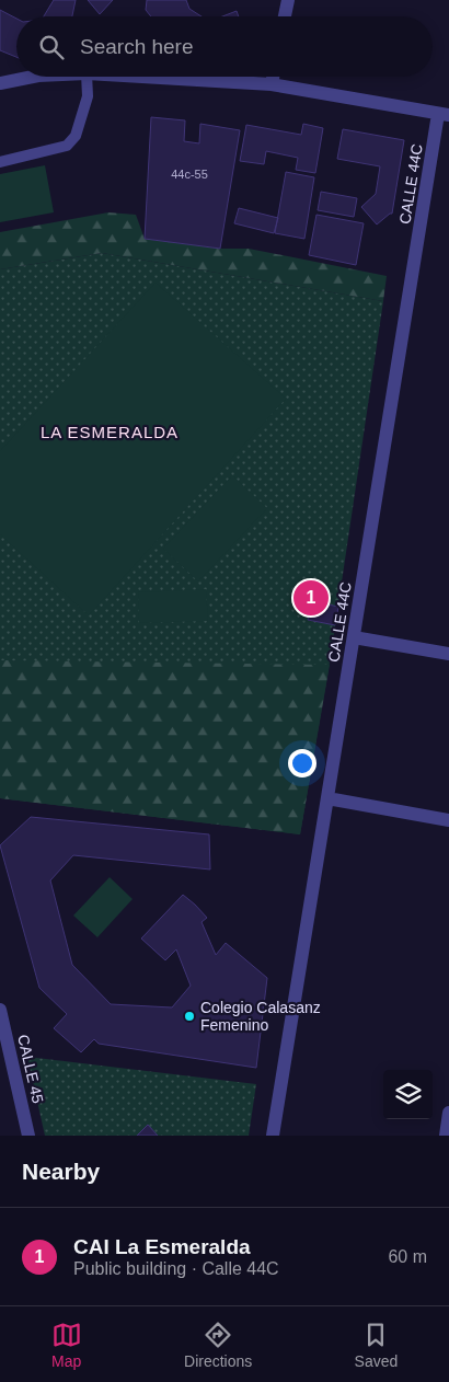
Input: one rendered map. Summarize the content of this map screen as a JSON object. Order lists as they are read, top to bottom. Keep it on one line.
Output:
{"streets":{"street":["CALLE 44C","CALLE 45"]},"districts":["LA ESMERALDA"],"places":["Colegio Calasanz Femenino"],"house_numbers":["44c-55"],"page":{"search":"Search here","pins":"1","heading":"Nearby","list":[{"mark":"1","name":"CAI La Esmeralda","note":"Public building · Calle 44C","value":"60 m"}],"nav":["Map","Directions","Saved"]}}
